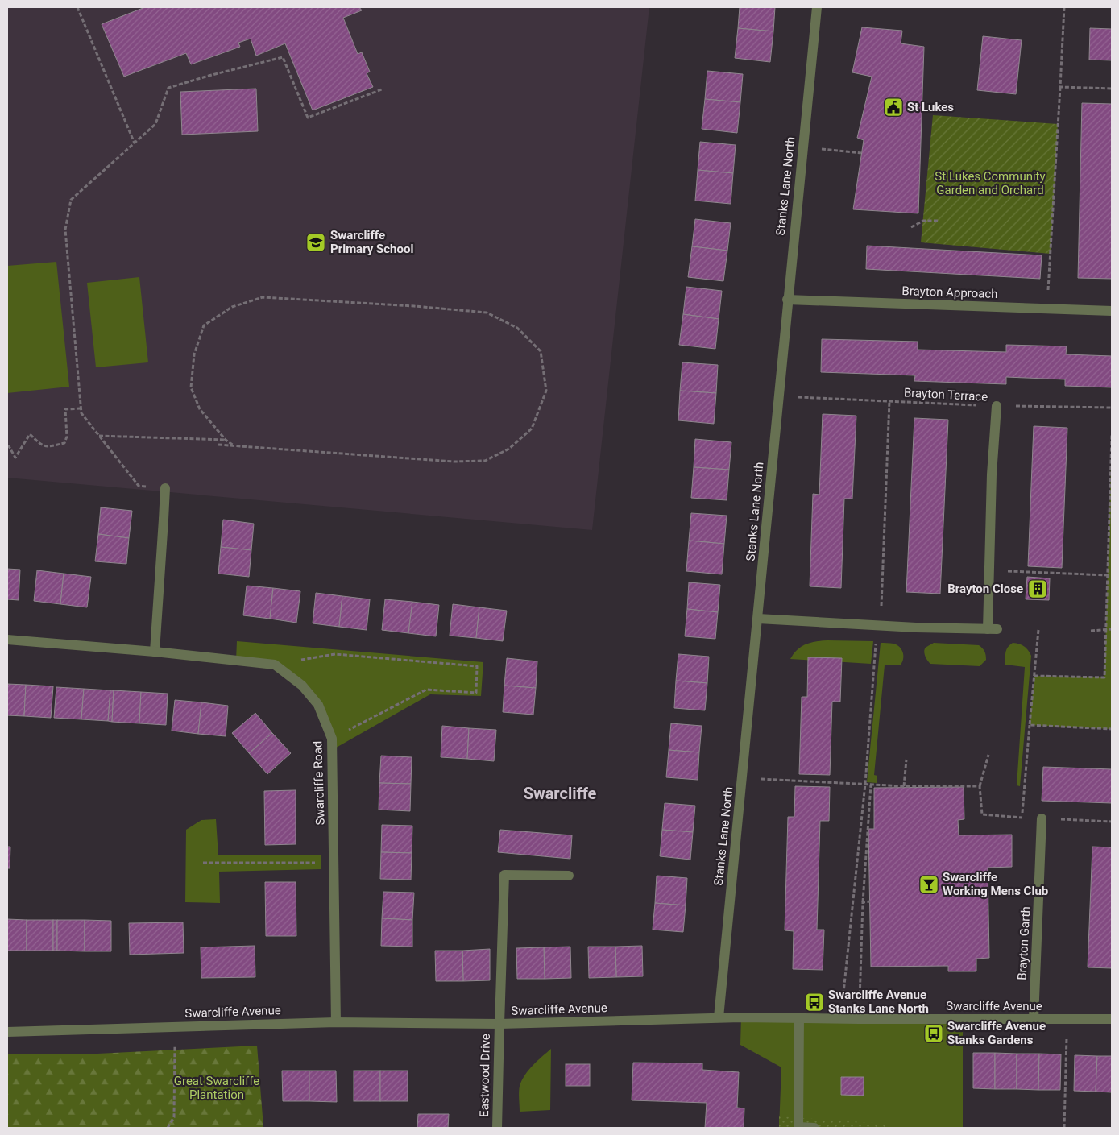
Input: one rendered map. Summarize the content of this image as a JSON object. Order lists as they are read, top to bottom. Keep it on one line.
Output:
{"streets":{"street":["Stanks Lane North","Brayton Approach","Swarcliffe Road","Brayton Garth","Swarcliffe Avenue","Eastwood Drive"],"path":["Brayton Terrace"]},"crossings":[["Stanks Lane North","Brayton Approach"],["Stanks Lane North","Brayton Terrace"],["Stanks Lane North","Swarcliffe Avenue"],["Swarcliffe Road","Swarcliffe Avenue"],["Brayton Garth","Swarcliffe Avenue"],["Swarcliffe Avenue","Eastwood Drive"]],"districts":["Swarcliffe"],"parks":["St Lukes Community Garden and Orchard","Great Swarcliffe Plantation"],"places":{"public building":["St Lukes"],"school or university":["Swarcliffe Primary School"],"building":["Brayton Close"],"bar":["Swarcliffe Working Mens Club"],"bus stop":["Swarcliffe Avenue Stanks Lane North","Swarcliffe Avenue Stanks Gardens"]}}
